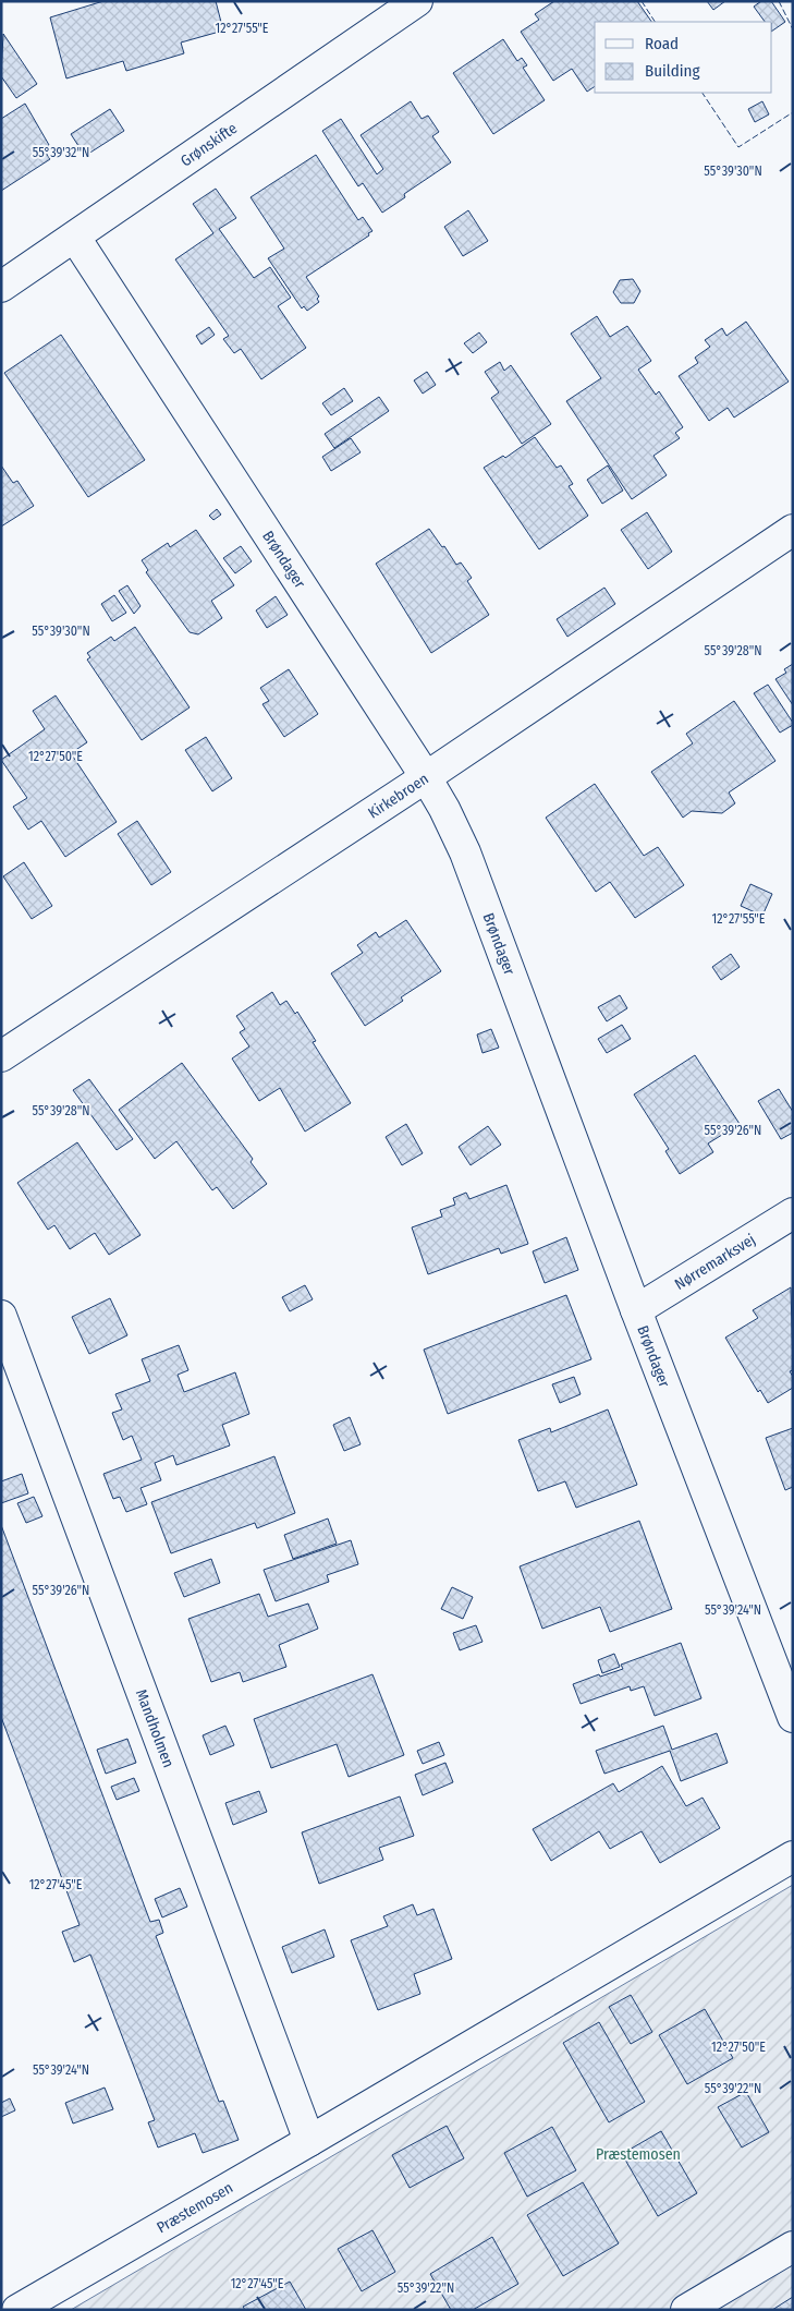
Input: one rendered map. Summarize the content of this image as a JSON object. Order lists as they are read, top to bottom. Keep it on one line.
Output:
{"streets":{"street":["Grønskifte","Brøndager","Kirkebroen","Nørremarksvej","Mandholmen","Præstemosen"]},"crossings":[["Grønskifte","Brøndager"],["Brøndager","Kirkebroen"],["Brøndager","Nørremarksvej"],["Mandholmen","Præstemosen"]],"parks":["Præstemosen"],"legend":["Road","Building"],"coordinates":["12°27'55\"E","55°39'32\"N","55°39'30\"N","55°39'28\"N","12°27'50\"E","55°39'26\"N","55°39'24\"N","12°27'45\"E","55°39'22\"N"]}
